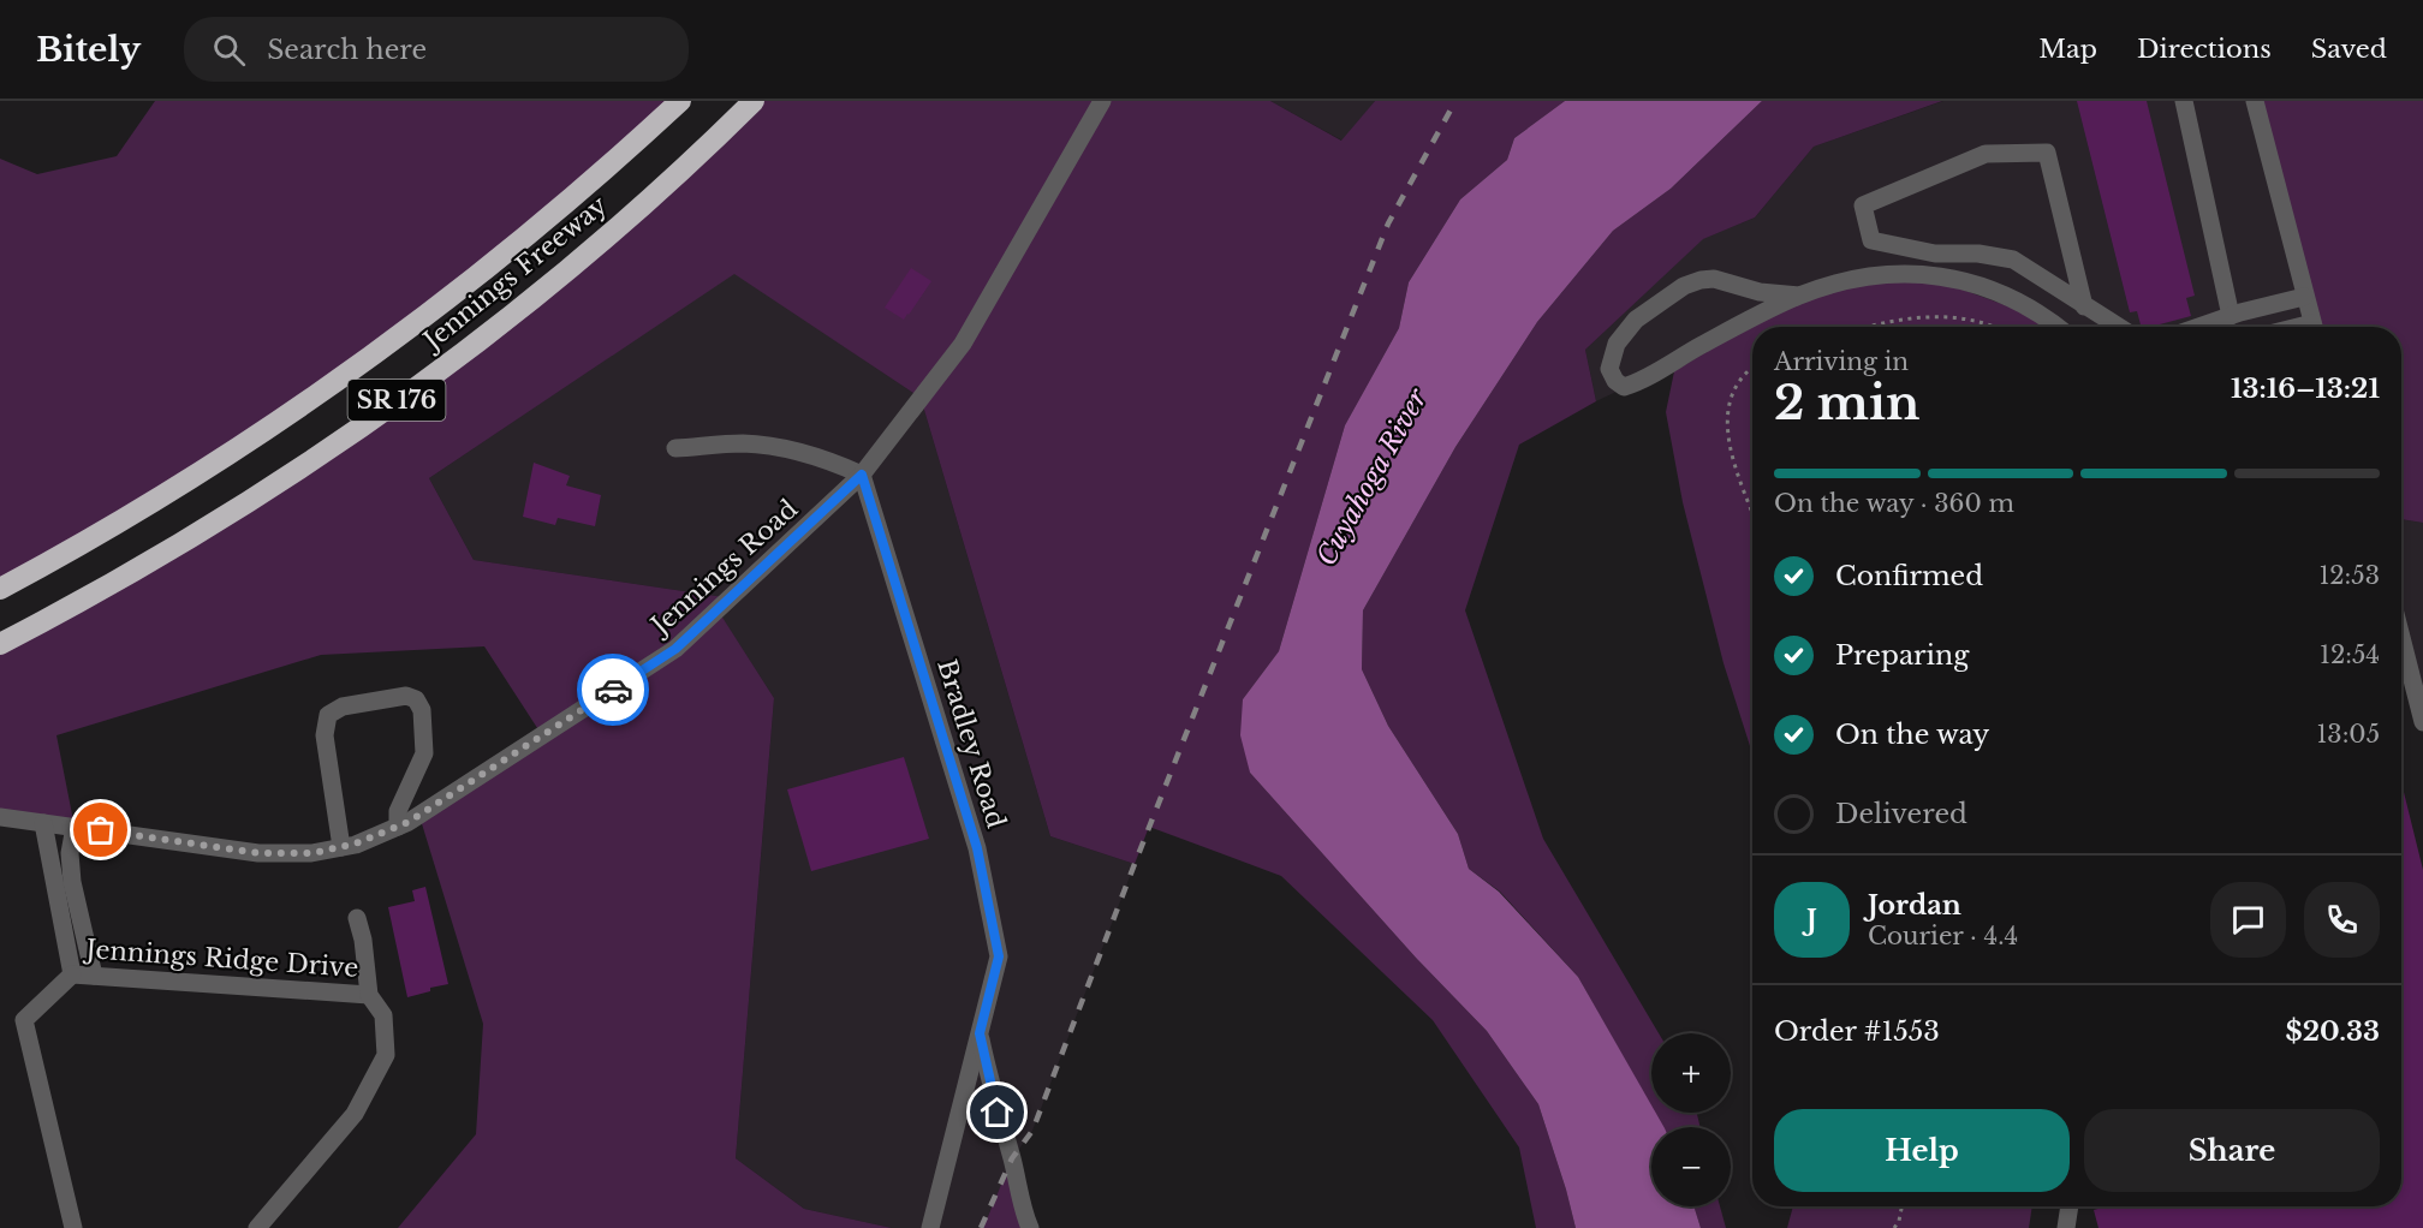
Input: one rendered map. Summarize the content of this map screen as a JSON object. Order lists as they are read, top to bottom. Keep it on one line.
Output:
{"streets":{"highway":["Jennings Freeway","SR 176"],"street":["Jennings Road","Bradley Road","Jennings Ridge Drive"]},"crossings":[["Jennings Road","Bradley Road"]],"water":["Cuyahoga River"],"page":{"header":"Bitely","search":"Search here","nav":["Map","Directions","Saved"],"heading":["2 min","Arriving in","13:16–13:21"],"panel":["Jordan","Courier · 4.4","Order #1553","$20.33"],"bar":"On the way · 360 m","list":[["Confirmed","12:53"],["Preparing","12:54"],["On the way","13:05"],"Delivered"],"round":"J","map_buttons":["+","−"],"buttons":["Help","Share"]}}
